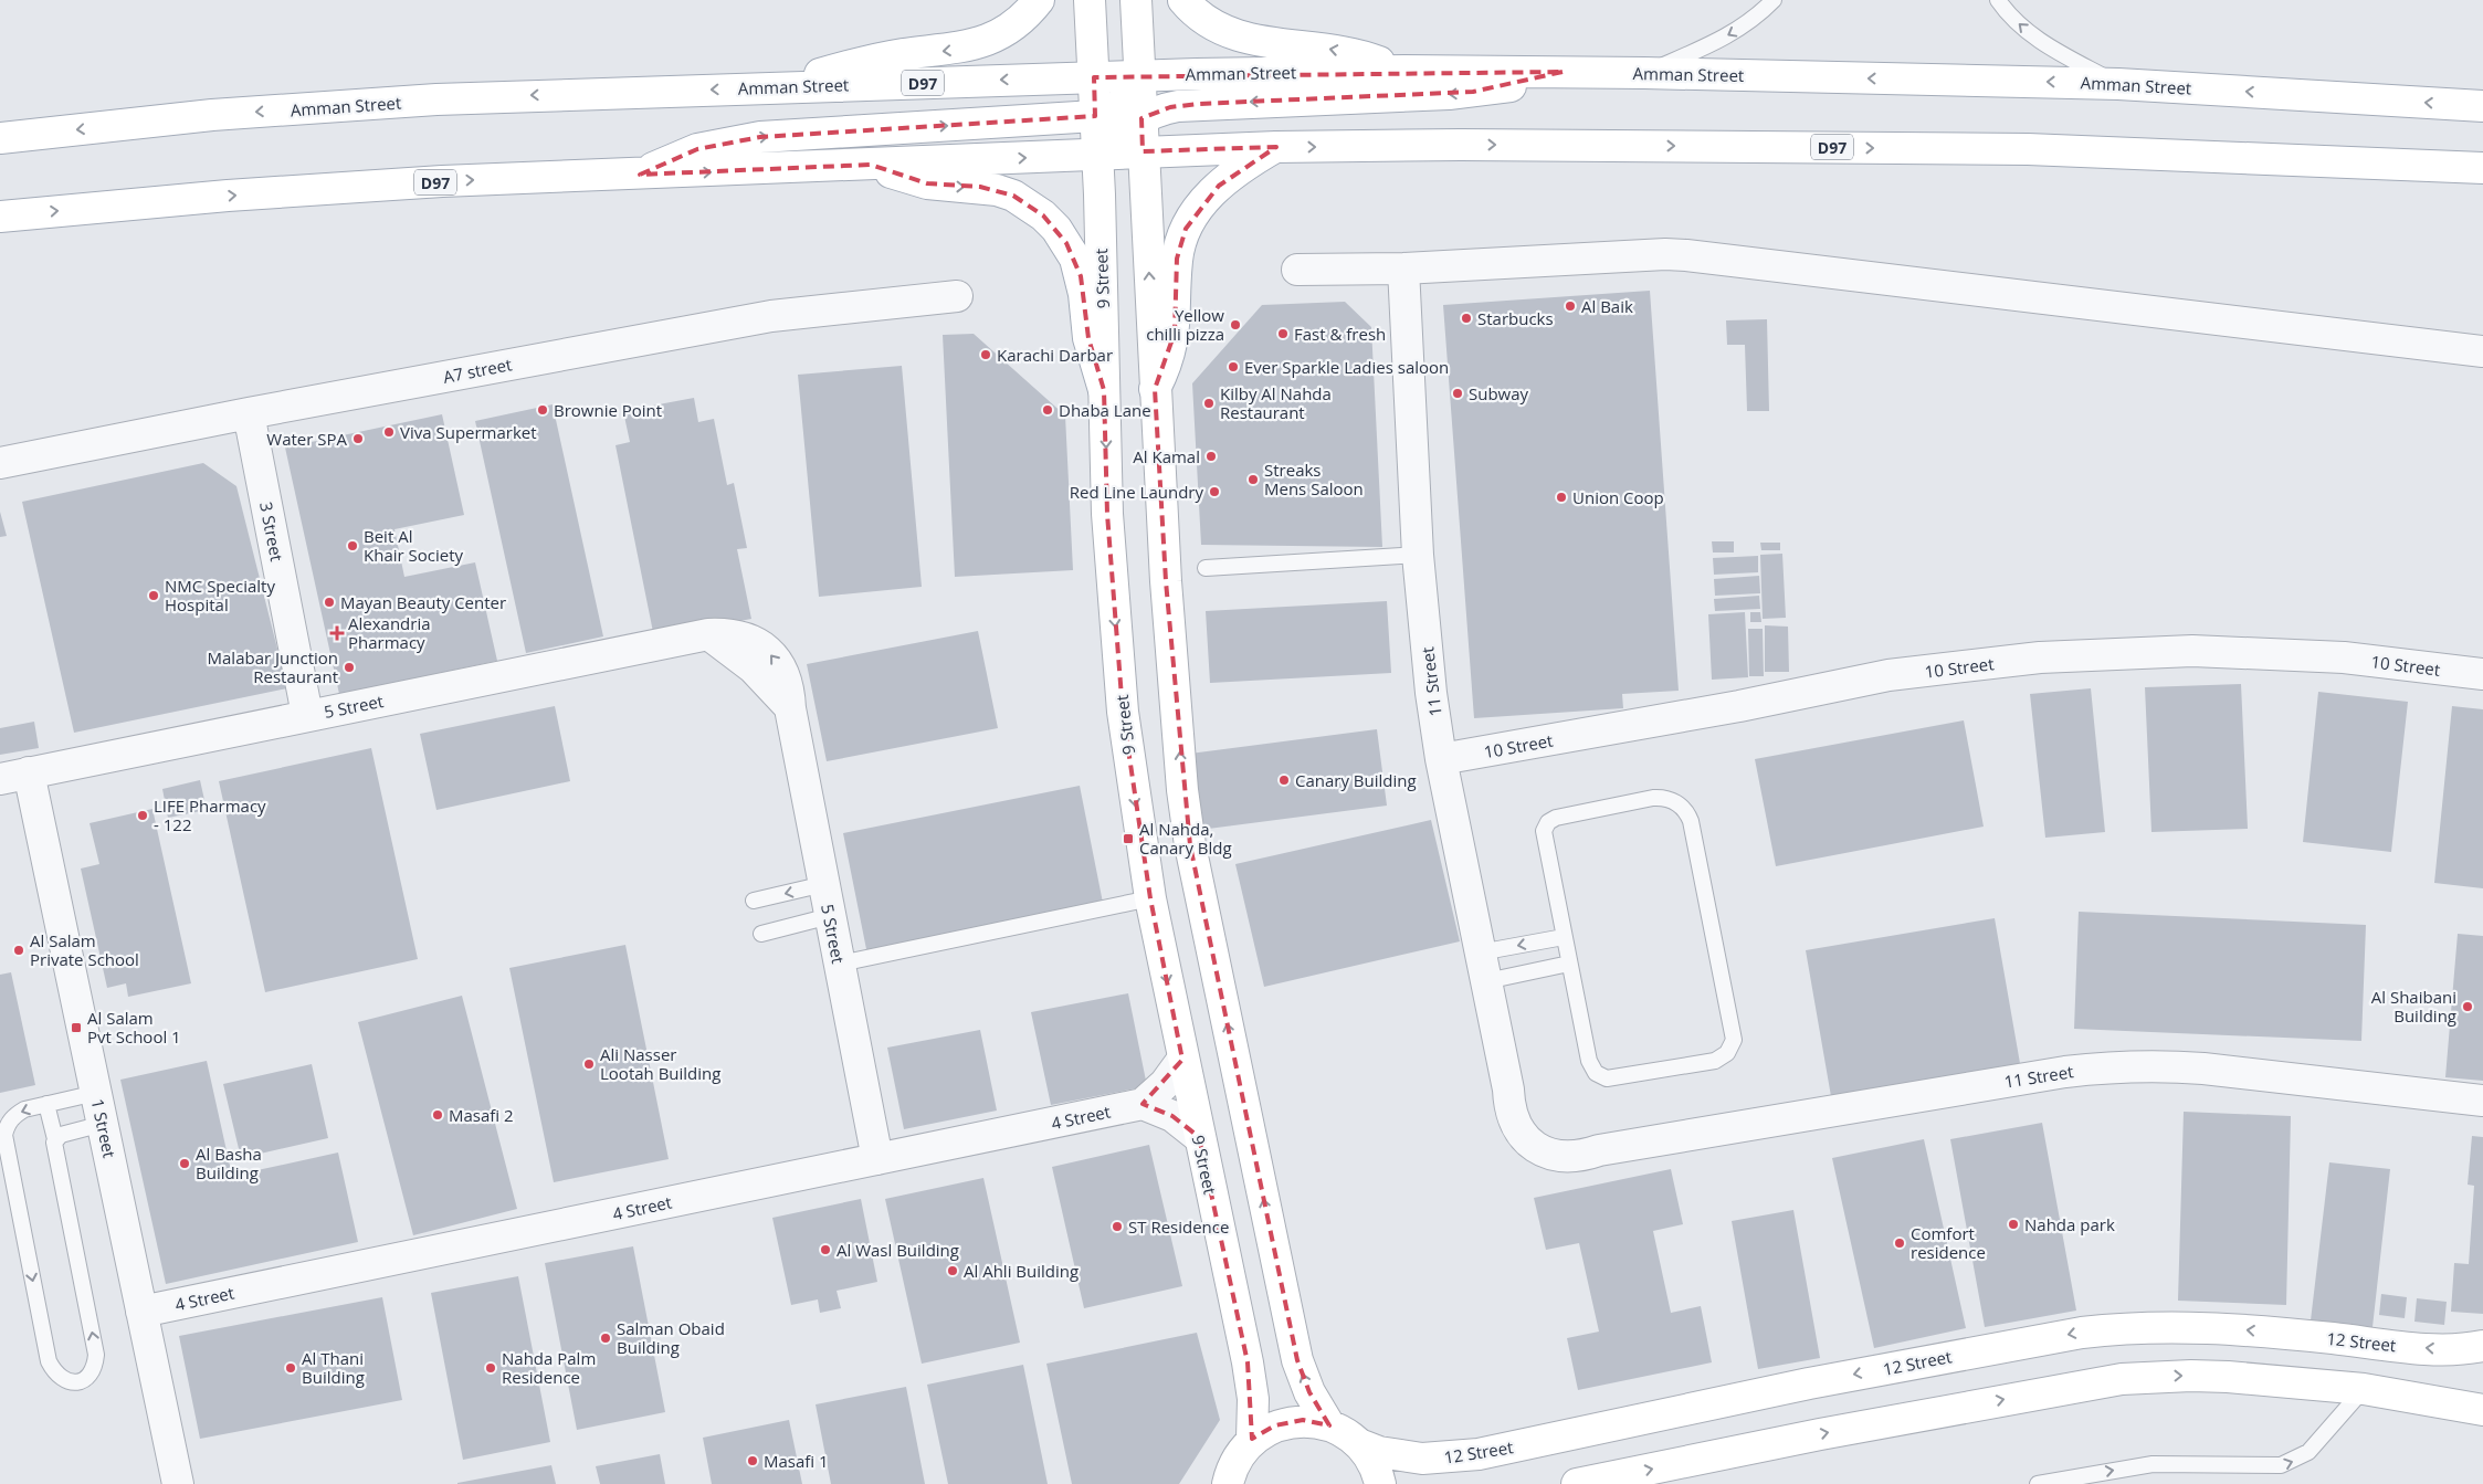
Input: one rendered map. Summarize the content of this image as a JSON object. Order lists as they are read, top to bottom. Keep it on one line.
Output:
{"streets":{"main road":["Amman Street","D97","9 Street","12 Street"],"street":["A7 street","3 Street","10 Street","11 Street","5 Street","4 Street","1 Street"]},"crossings":[["Amman Street","9 Street"],["D97","9 Street"],["A7 street","3 Street"],["3 Street","5 Street"],["10 Street","11 Street"],["5 Street","4 Street"],["5 Street","1 Street"],["4 Street","1 Street"]],"places":{"other":["Al Baik","Starbucks","Yellow chilli pizza","Fast & fresh","Karachi Darbar","Ever Sparkle Ladies saloon","Subway","Kilby Al Nahda Restaurant","Brownie Point","Dhaba Lane","Viva Supermarket","Water SPA","Al Kamal","Streaks Mens Saloon","Red Line Laundry","Union Coop","Beit Al Khair Society","NMC Specialty Hospital","Mayan Beauty Center","Malabar Junction Restaurant","Canary Building","LIFE Pharmacy - 122","Al Salam Private School","Al Shaibani Building","Ali Nasser Lootah Building","Masafi 2","Al Basha Building","Nahda park","ST Residence","Comfort residence","Al Wasl Building","Al Ahli Building","Salman Obaid Building","Al Thani Building","Nahda Palm Residence","Masafi 1"],"health":["Alexandria Pharmacy"],"transit":["Al Nahda, Canary Bldg","Al Salam Pvt School 1"]}}
